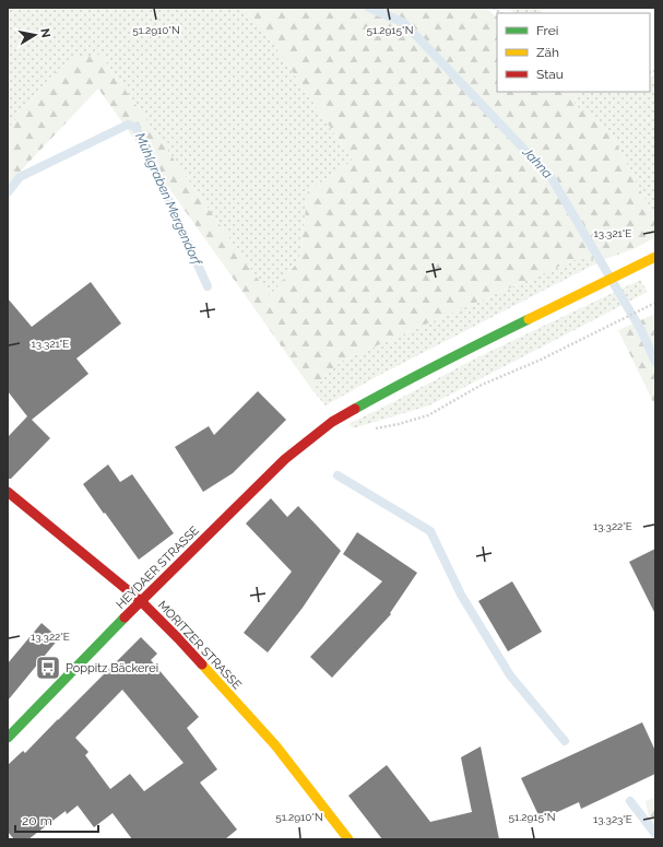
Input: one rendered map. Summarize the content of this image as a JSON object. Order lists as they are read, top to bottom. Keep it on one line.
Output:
{"streets":{"main road":["HEYDAER STRASSE","MORITZER STRASSE"]},"crossings":[["HEYDAER STRASSE","MORITZER STRASSE"]],"water":["Jahna","Mühlgraben Mergendorf"],"places":{"bus stop":["Poppitz Bäckerei"]},"legend":["Frei","Zäh","Stau"],"scale_bar":"20 m","north":"right","coordinates":["51.2910°N","51.2915°N","13.321°E","13.322°E","13.323°E"]}
